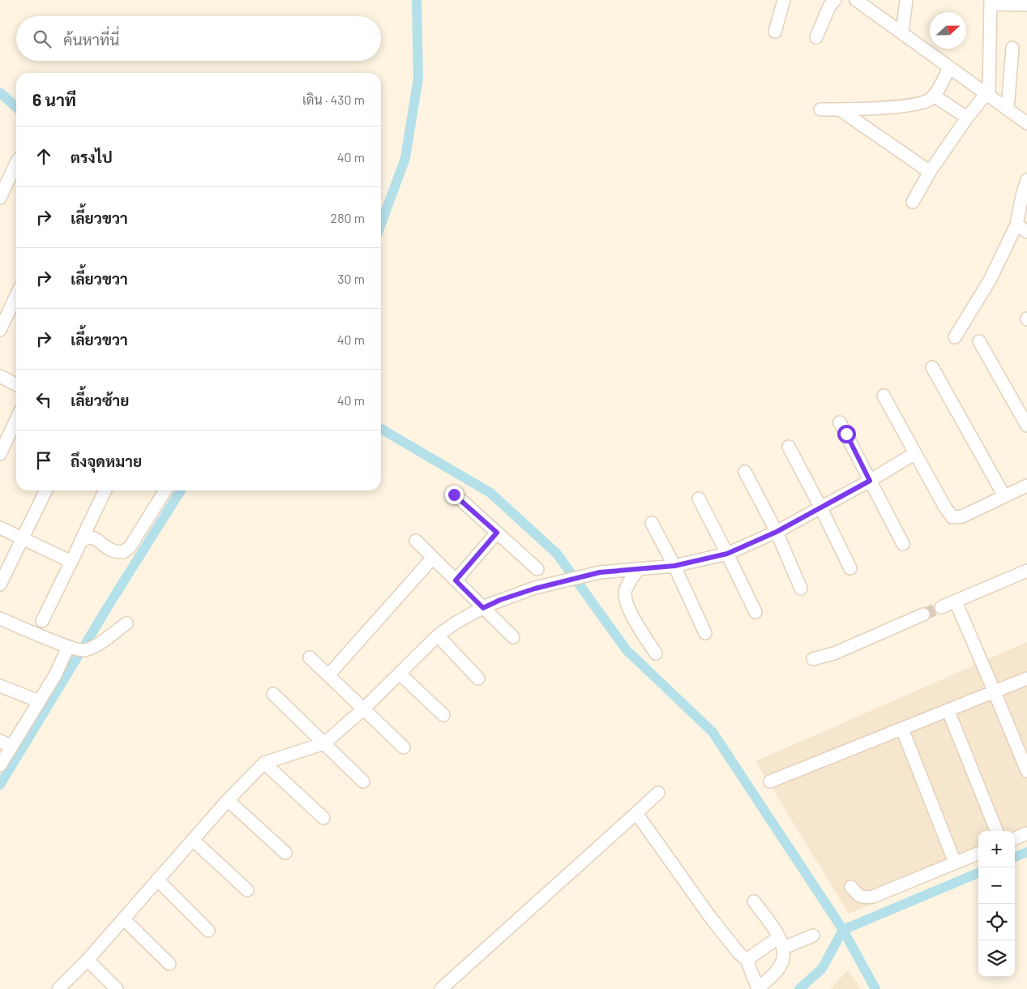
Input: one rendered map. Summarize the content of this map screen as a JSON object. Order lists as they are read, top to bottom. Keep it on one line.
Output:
{"north":"right","page":{"search":"ค้นหาที่นี่","heading":["6 นาที","เดิน · 430 m"],"list":[["ตรงไป","40 m"],["เลี้ยวขวา","280 m"],["เลี้ยวขวา","30 m"],["เลี้ยวขวา","40 m"],["เลี้ยวซ้าย","40 m"],"ถึงจุดหมาย"],"map_buttons":["+","−"]}}
